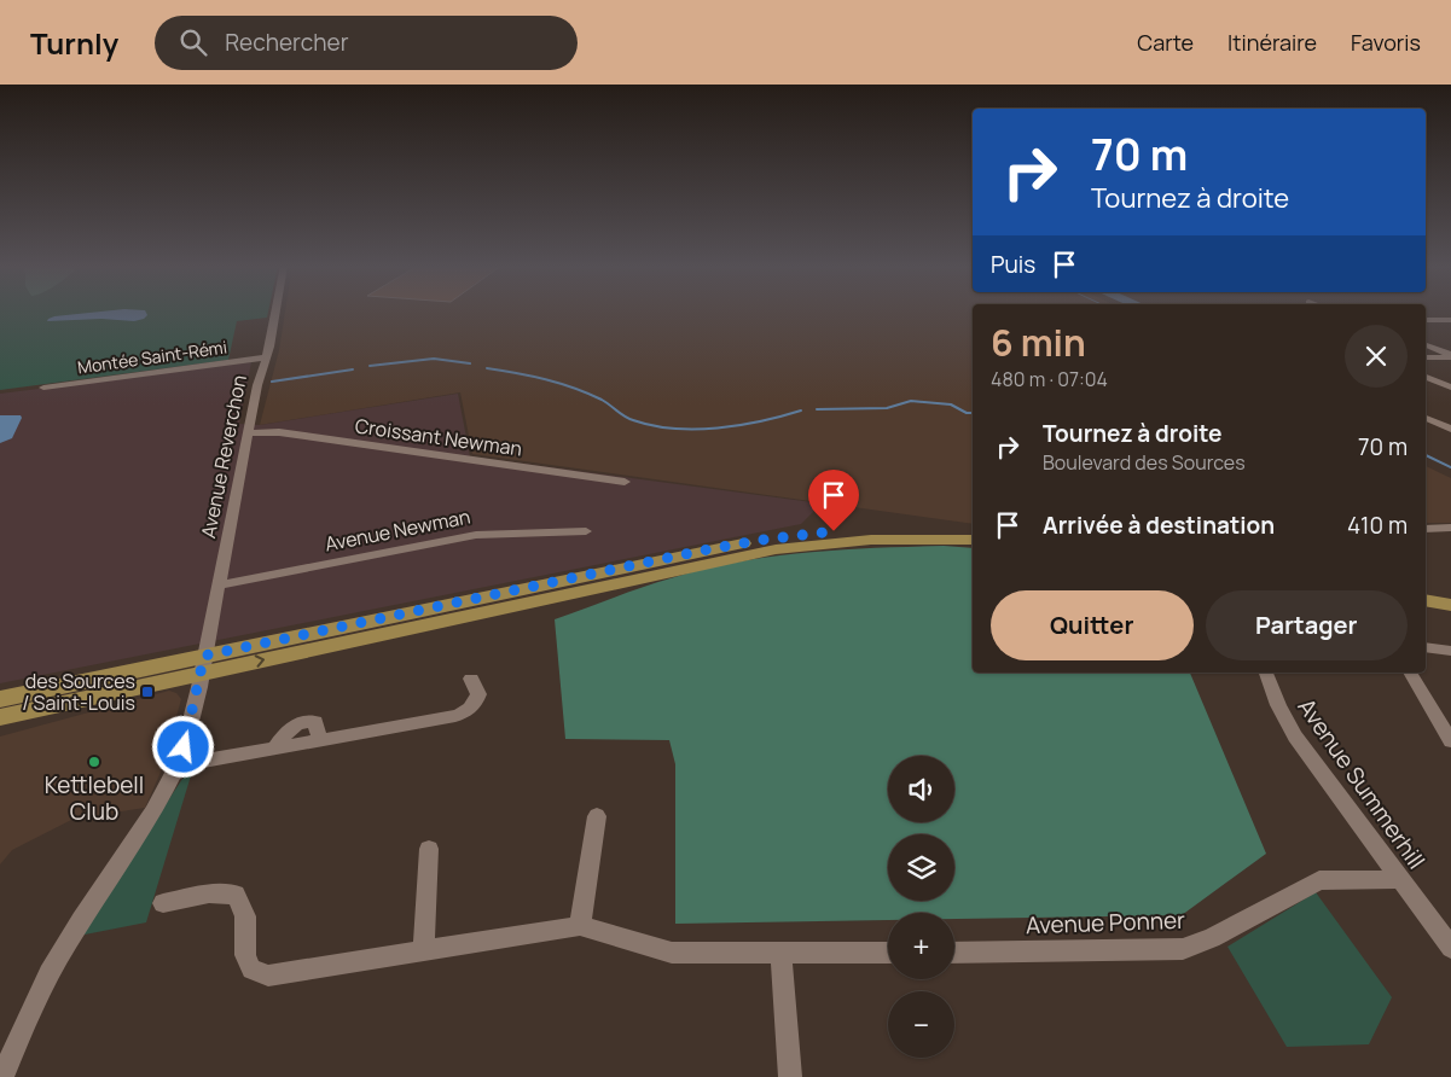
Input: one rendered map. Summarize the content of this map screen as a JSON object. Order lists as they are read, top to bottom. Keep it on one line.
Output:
{"streets":{"street":["Montée Saint-Rémi","Croissant Newman","Avenue Reverchon","Avenue Newman","Avenue Summerhill","Avenue Ponner"]},"crossings":[["Montée Saint-Rémi","Avenue Reverchon"],["Croissant Newman","Avenue Reverchon"],["Avenue Reverchon","Avenue Newman"],["Avenue Summerhill","Avenue Ponner"]],"places":{"transit":["des Sources / Saint-Louis"],"other":["Kettlebell Club"]},"page":{"header":"Turnly","search":"Rechercher","nav":["Carte","Itinéraire","Favoris"],"turn":["70 m","Tournez à droite"],"then":"Puis","heading":["6 min","480 m · 07:04"],"list":[{"name":"Tournez à droite","note":"Boulevard des Sources","value":"70 m"},{"name":"Arrivée à destination","value":"410 m"}],"buttons":["Quitter","Partager"],"map_buttons":["+","−"]}}
